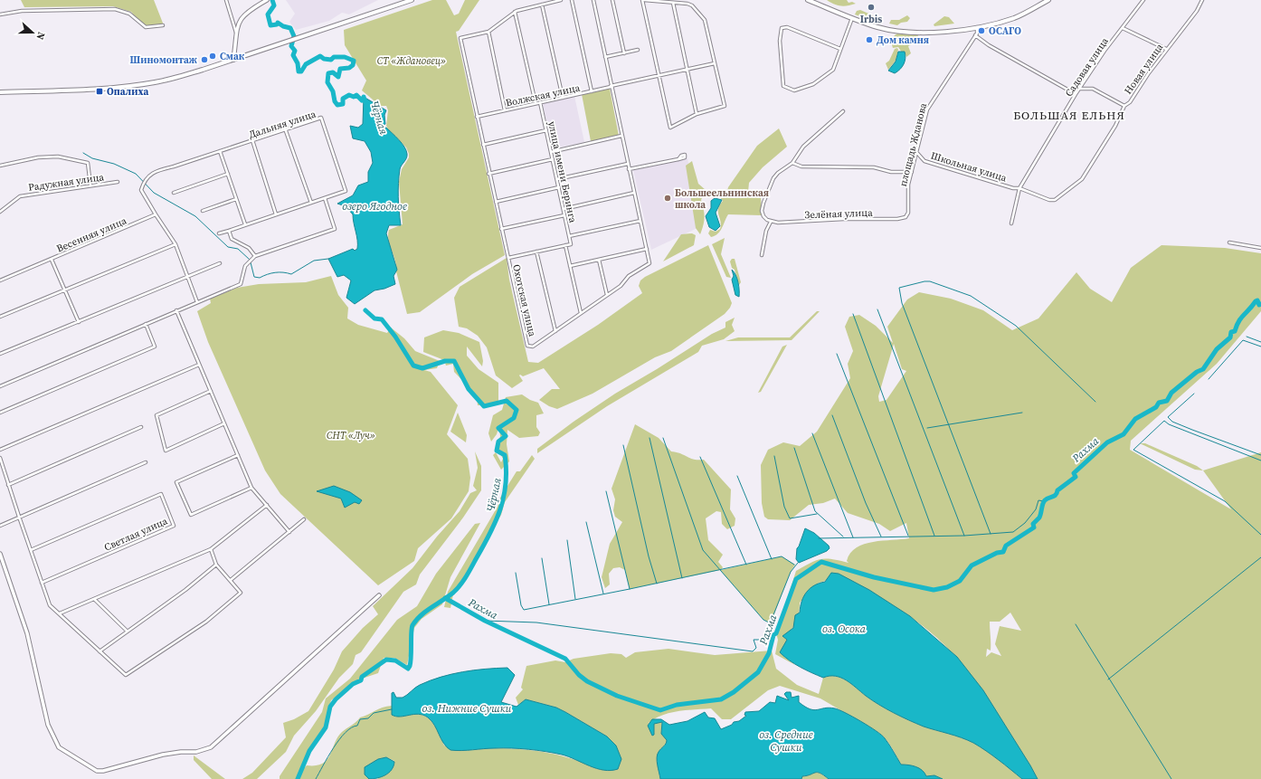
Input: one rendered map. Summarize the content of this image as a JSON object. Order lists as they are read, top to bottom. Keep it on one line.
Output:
{"streets":{"street":["Садовая улица","Новая улица","Волжская улица","Дальняя улица","площадь Жданова","Школьная улица","улица имени Беринга","Радужная улица","Зелёная улица","Весенняя улица","Охотская улица","Светлая улица"]},"crossings":[["Садовая улица","Новая улица"],["Садовая улица","Школьная улица"],["Новая улица","Школьная улица"],["Волжская улица","улица имени Беринга"],["Волжская улица","Охотская улица"],["Дальняя улица","Весенняя улица"],["площадь Жданова","Школьная улица"],["площадь Жданова","Зелёная улица"]],"districts":["БОЛЬШАЯ ЕЛЬНЯ"],"water":["Чёрная","озеро Ягодное","Рахма","оз. Осока","оз. Нижние Сушки","оз. Средние Сушки"],"parks":["СТ «Ждановец»","СНТ «Луч»"],"places":{"other":["Irbis","ОСАГО","Дом камня","Смак","Шиномонтаж","Большеельнинская школа"],"transit":["Опалиха"]},"north":"right"}
